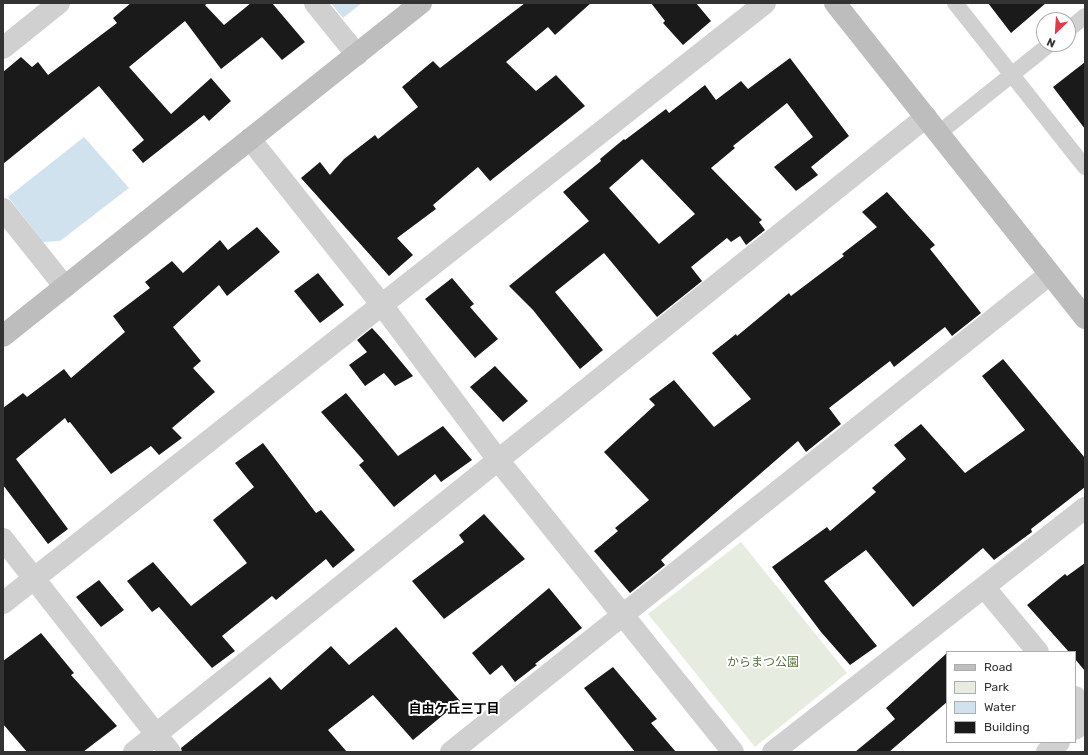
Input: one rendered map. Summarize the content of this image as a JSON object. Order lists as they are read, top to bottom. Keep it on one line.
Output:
{"districts":["自由ケ丘三丁目"],"parks":["からまつ公園"],"legend":["Road","Park","Water","Building"],"north":"bottom left"}
